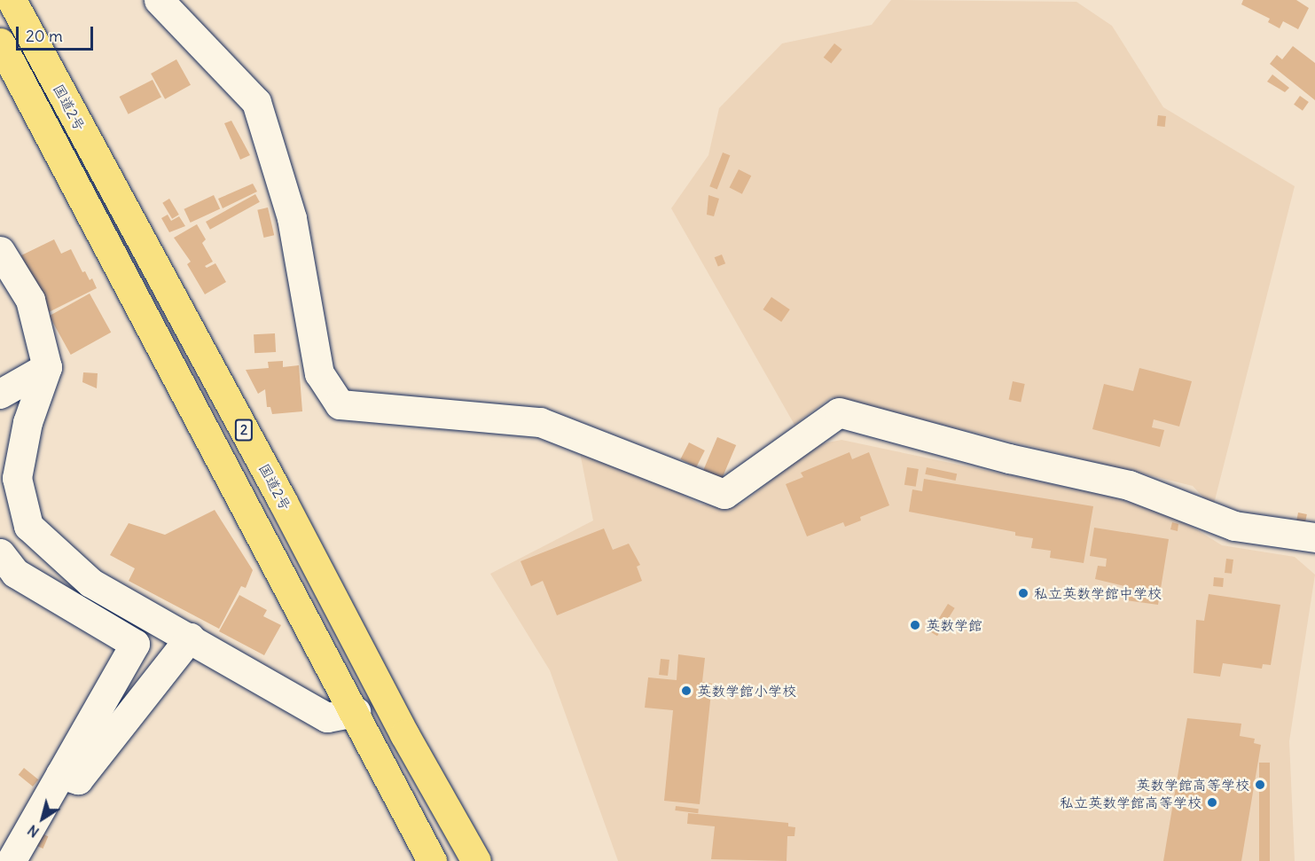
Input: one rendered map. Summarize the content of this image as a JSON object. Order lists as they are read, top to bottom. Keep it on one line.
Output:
{"streets":{"highway":["国道2号","2"]},"places":["私立英数学館中学校","英数学館","英数学館小学校","英数学館高等学校","私立英数学館高等学校"],"scale_bar":"20 m","north":"bottom left"}
